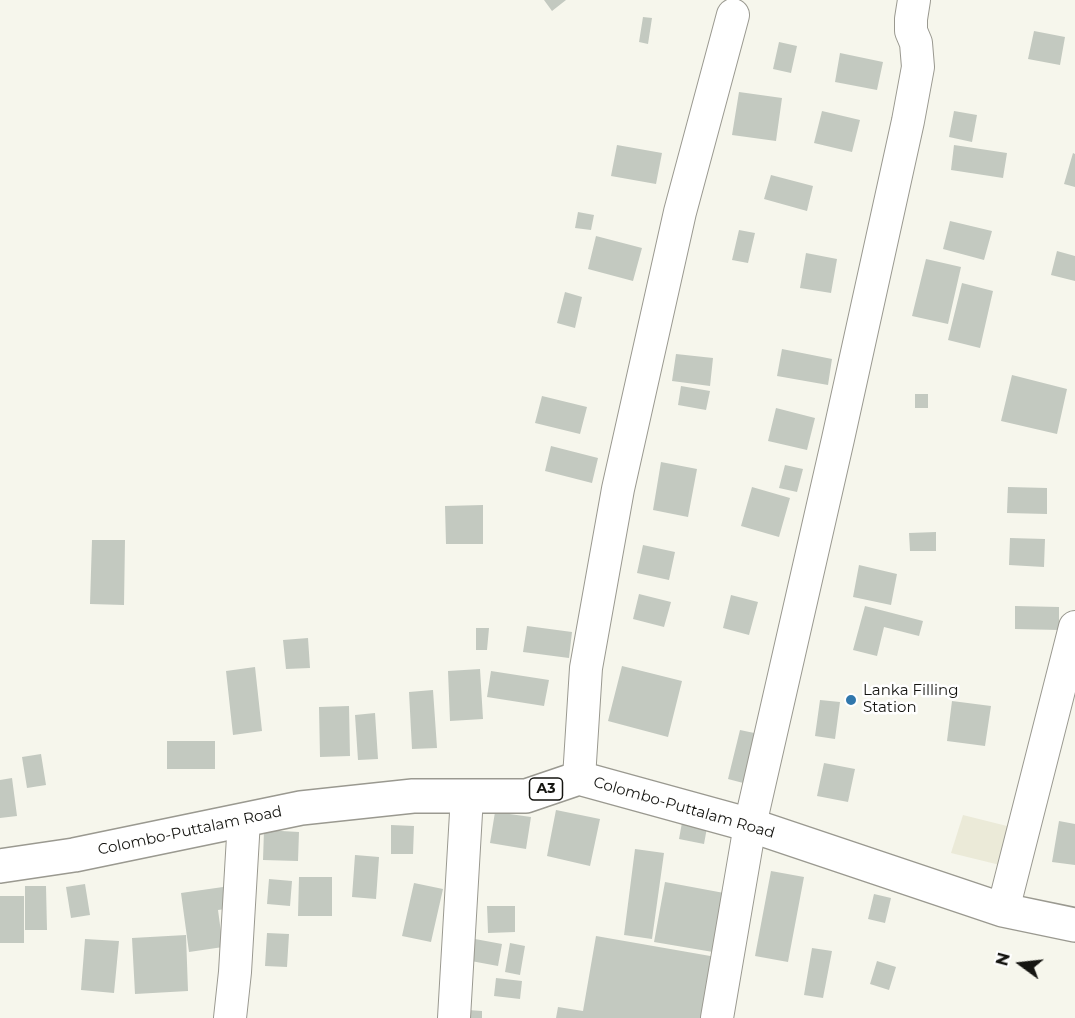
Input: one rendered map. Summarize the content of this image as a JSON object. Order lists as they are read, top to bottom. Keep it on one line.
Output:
{"streets":{"highway":["A3","Colombo-Puttalam Road"]},"places":["Lanka Filling Station"],"north":"left"}
